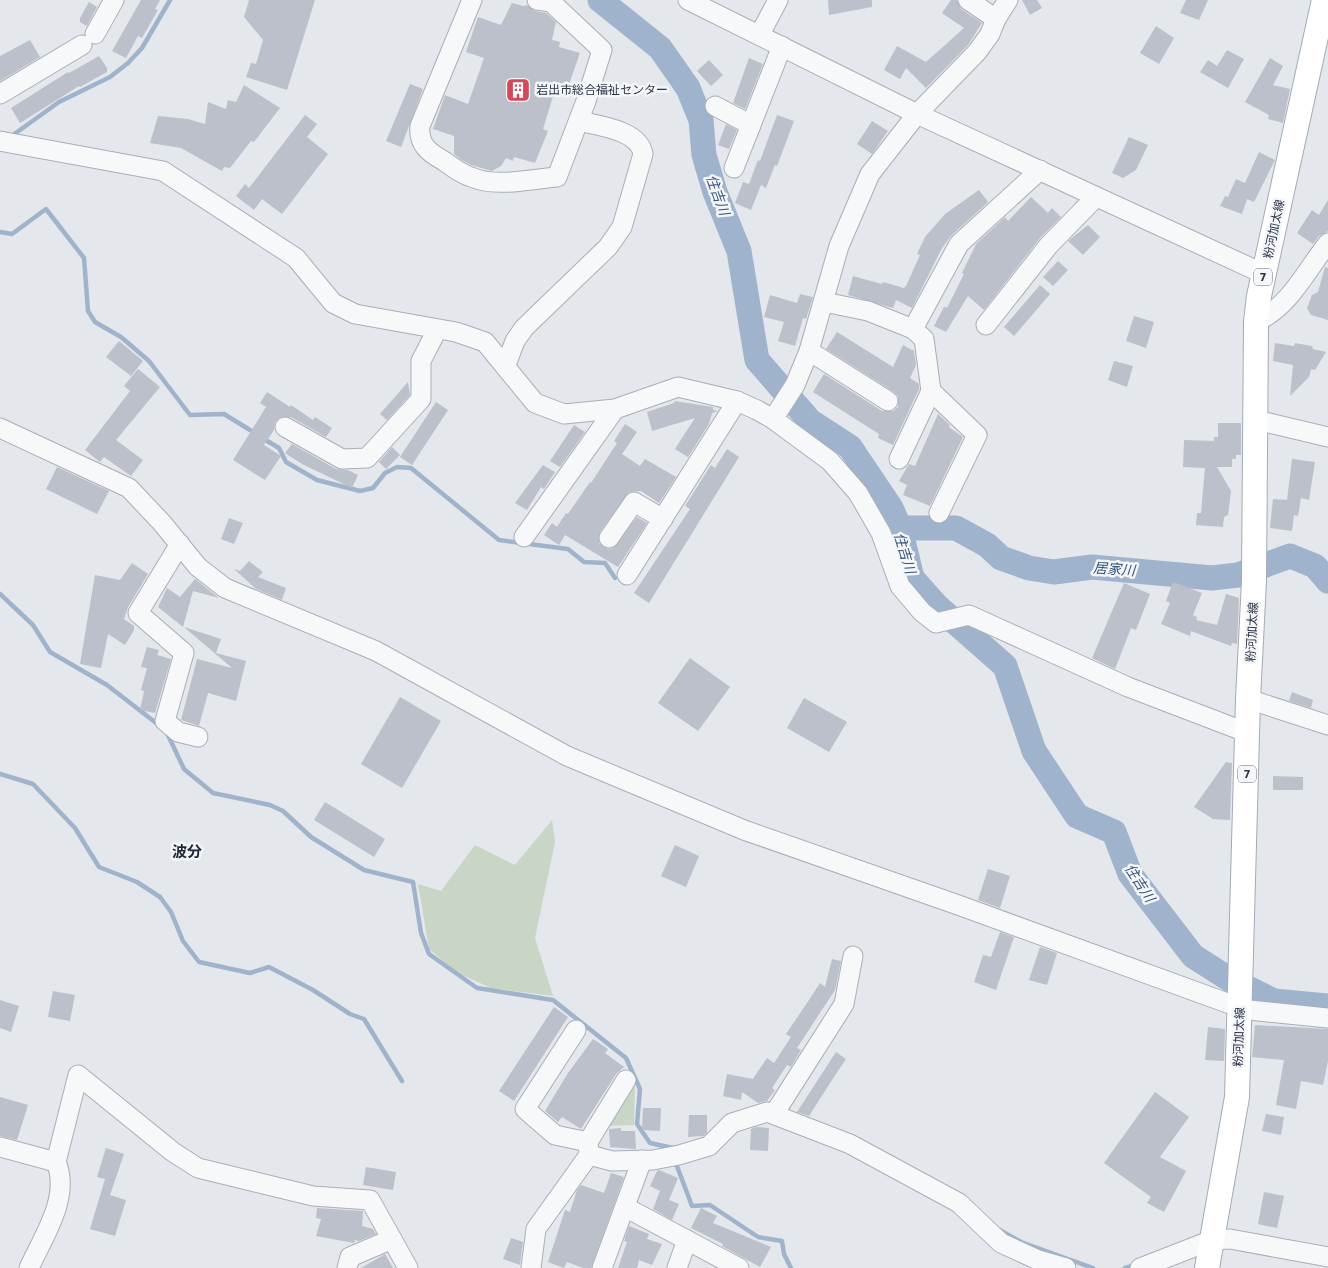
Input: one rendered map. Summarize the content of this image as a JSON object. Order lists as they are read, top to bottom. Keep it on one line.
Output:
{"streets":{"main road":["粉河加太線","7"]},"districts":["波分"],"water":["住吉川","居家川"],"places":{"building":["岩出市総合福祉センター"]}}
